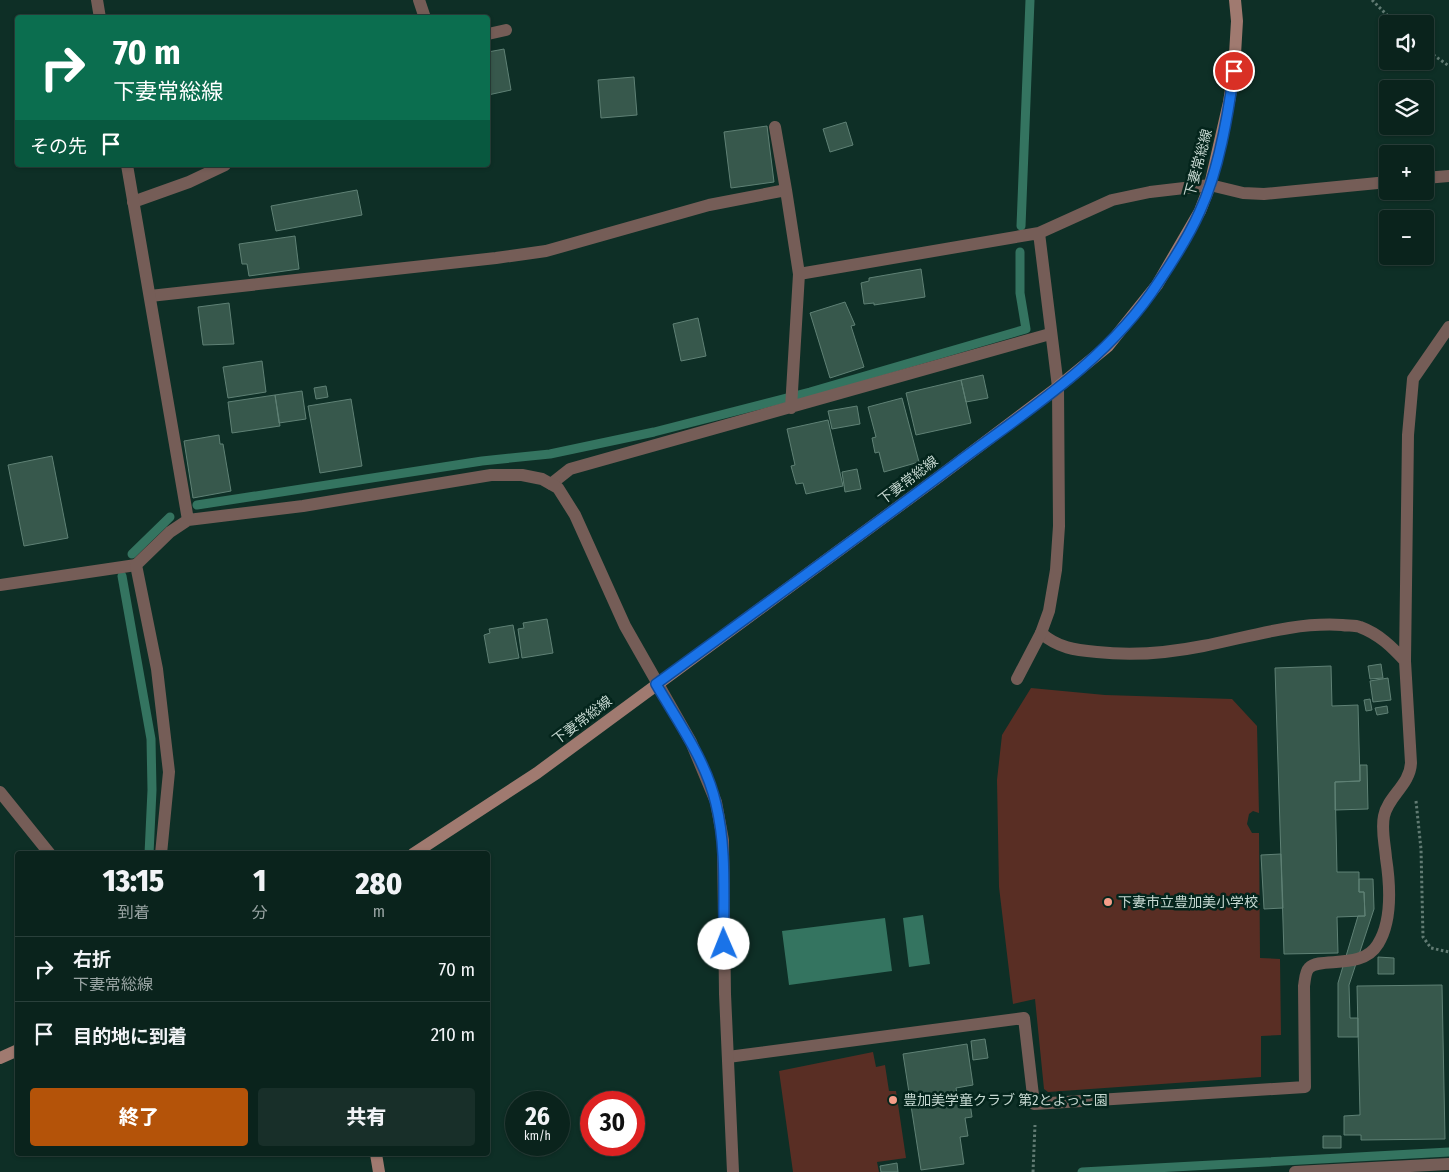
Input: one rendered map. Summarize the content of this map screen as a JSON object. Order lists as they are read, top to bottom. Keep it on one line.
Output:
{"streets":{"main road":["下妻常総線"]},"places":["下妻市立豊加美小学校","豊加美学童クラブ 第2とよっこ園"],"page":{"map_buttons":["+","−"],"turn":["70 m","下妻常総線"],"then":"その先","eta":["13:15","到着","1","分","280","m"],"list":[{"name":"右折","note":"下妻常総線","value":"70 m"},{"name":"目的地に到着","value":"210 m"}],"buttons":["終了","共有"],"speed":"26 km/h","limit":"30"}}
